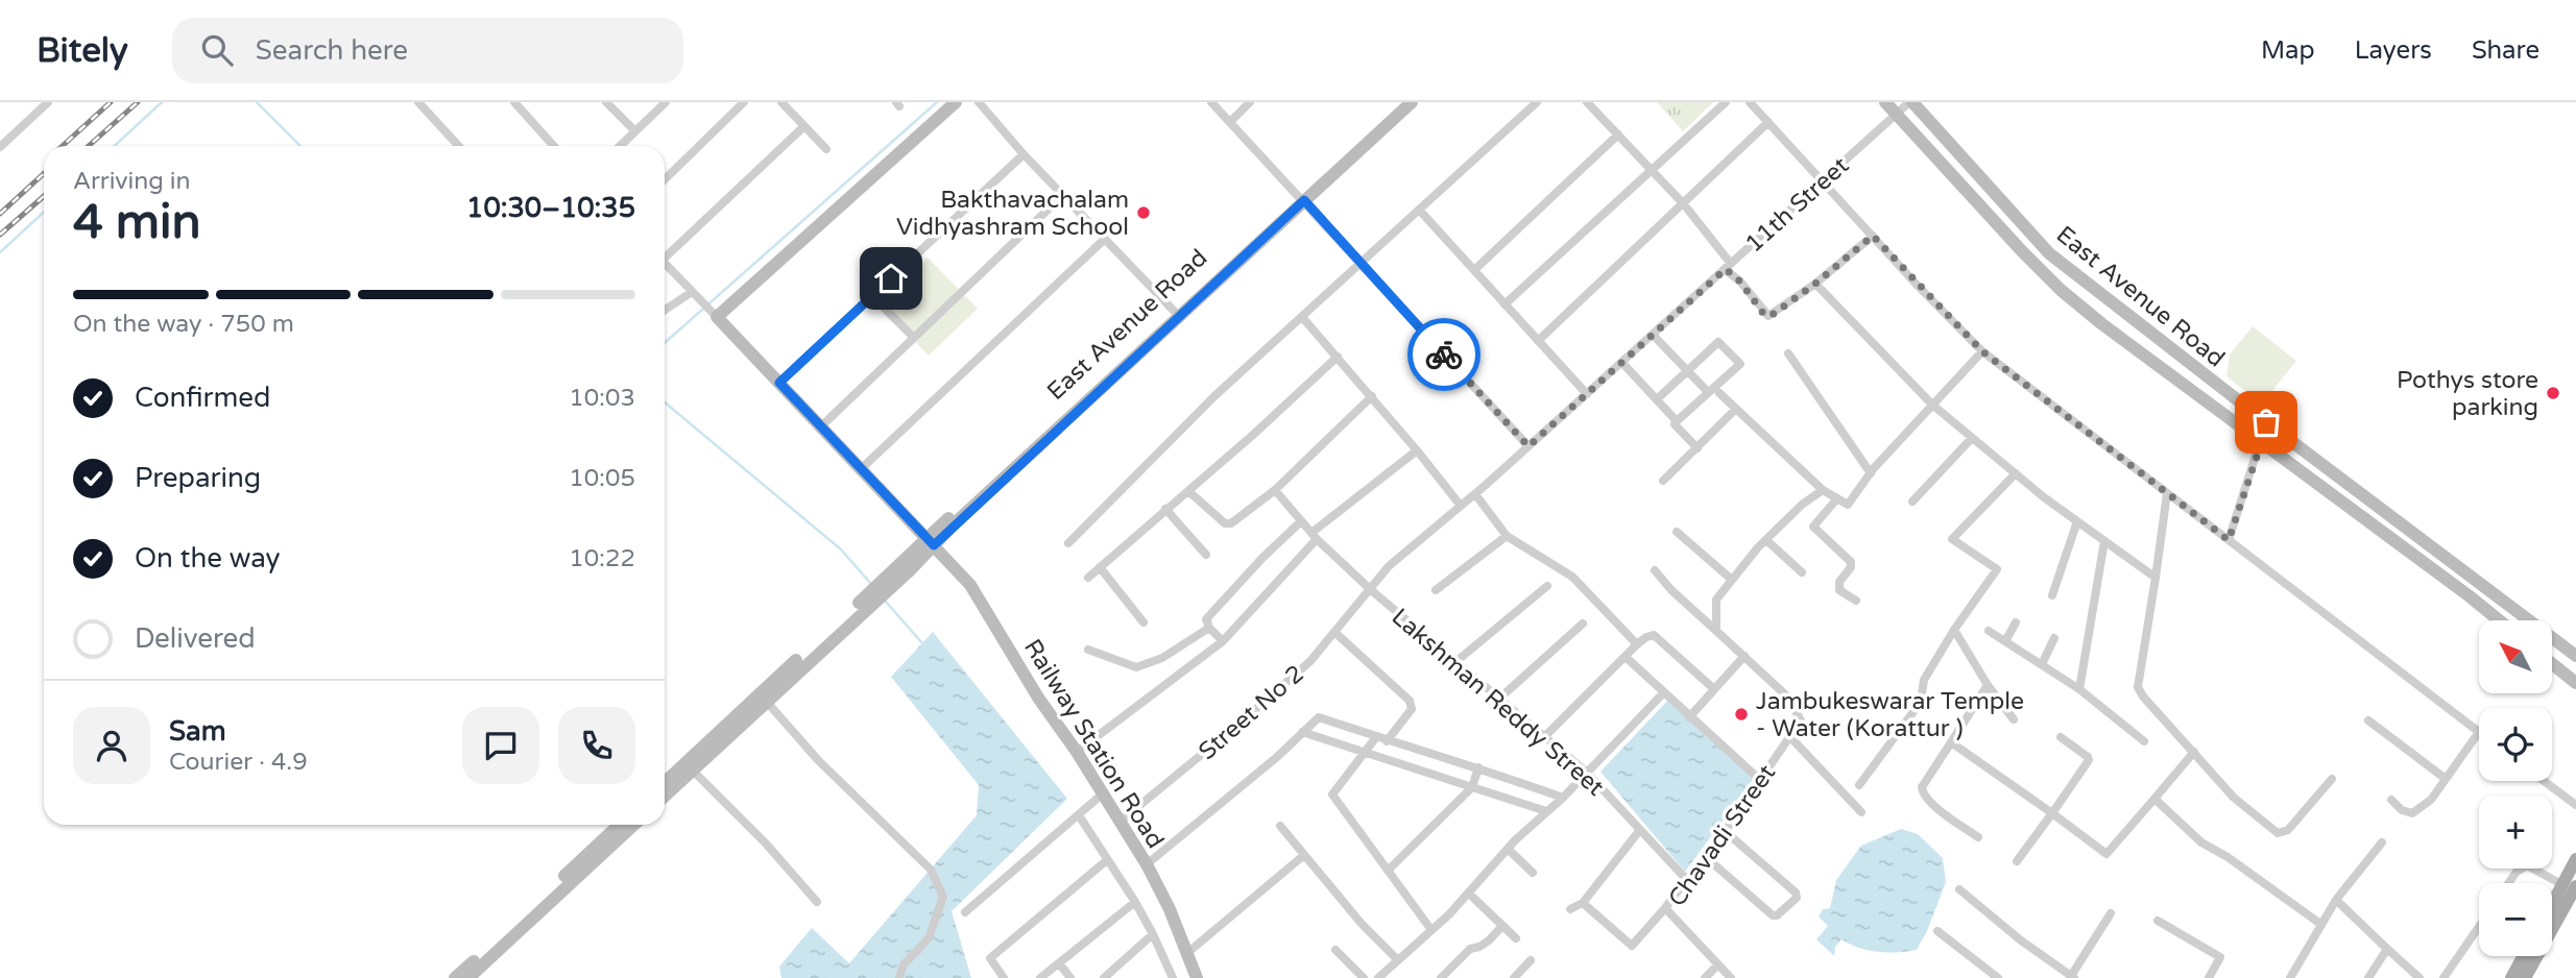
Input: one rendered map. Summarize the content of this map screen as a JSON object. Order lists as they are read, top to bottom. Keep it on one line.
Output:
{"streets":{"main road":["East Avenue Road","Railway Station Road"],"street":["11th Street","Lakshman Reddy Street","Street No 2","Chavadi Street"]},"crossings":[["11th Street","East Avenue Road"],["11th Street","Street No 2"],["East Avenue Road","Railway Station Road"],["Lakshman Reddy Street","Street No 2"],["Lakshman Reddy Street","Chavadi Street"],["Street No 2","Railway Station Road"]],"places":["Bakthavachalam Vidhyashram School","Pothys store parking","Jambukeswarar Temple - Water (Korattur )"],"north":"top left","page":{"header":"Bitely","search":"Search here","nav":["Map","Layers","Share"],"heading":["4 min","Arriving in","10:30–10:35"],"panel":["Sam","Courier · 4.9"],"bar":"On the way · 750 m","list":[["Confirmed","10:03"],["Preparing","10:05"],["On the way","10:22"],"Delivered"],"map_buttons":["+","−"]}}
